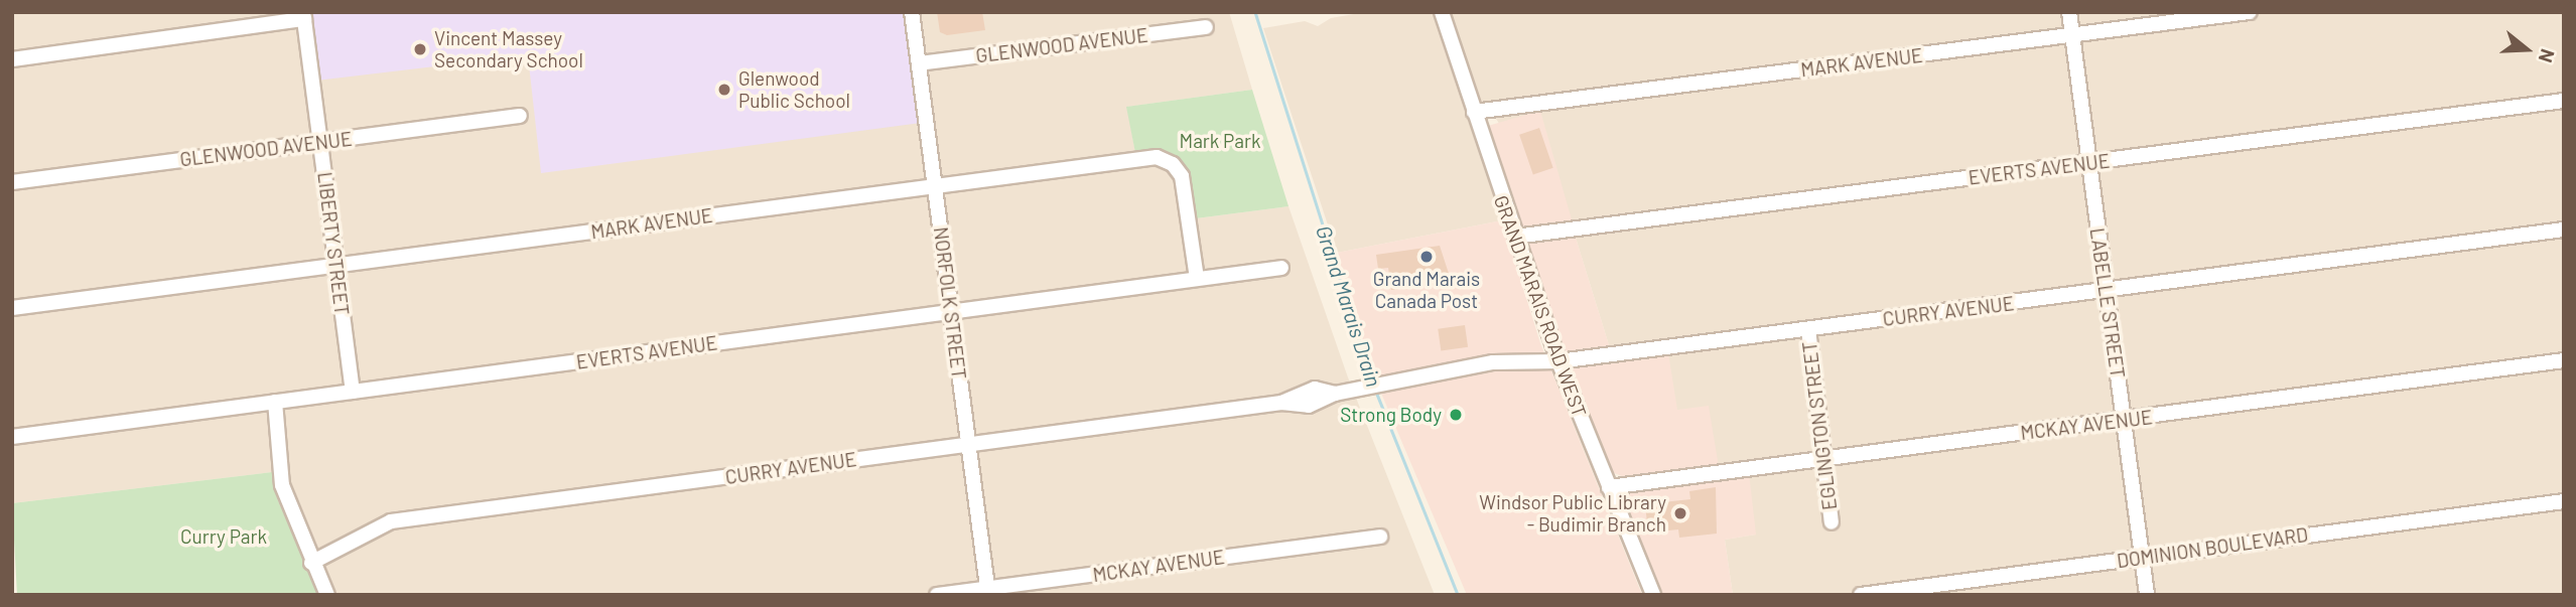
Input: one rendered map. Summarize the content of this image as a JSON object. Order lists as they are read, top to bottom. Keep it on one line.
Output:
{"streets":{"street":["GLENWOOD AVENUE","MARK AVENUE","EVERTS AVENUE","LIBERTY STREET","NORFOLK STREET","LABELLE STREET","GRAND MARAIS ROAD WEST","CURRY AVENUE","MCKAY AVENUE","EGLINGTON STREET","DOMINION BOULEVARD"]},"crossings":[["GLENWOOD AVENUE","LIBERTY STREET"],["GLENWOOD AVENUE","NORFOLK STREET"],["MARK AVENUE","EVERTS AVENUE"],["MARK AVENUE","LIBERTY STREET"],["MARK AVENUE","NORFOLK STREET"],["MARK AVENUE","LABELLE STREET"],["MARK AVENUE","GRAND MARAIS ROAD WEST"],["EVERTS AVENUE","LIBERTY STREET"],["EVERTS AVENUE","NORFOLK STREET"],["EVERTS AVENUE","LABELLE STREET"],["EVERTS AVENUE","GRAND MARAIS ROAD WEST"],["NORFOLK STREET","CURRY AVENUE"],["NORFOLK STREET","MCKAY AVENUE"],["LABELLE STREET","CURRY AVENUE"],["LABELLE STREET","MCKAY AVENUE"],["LABELLE STREET","DOMINION BOULEVARD"],["GRAND MARAIS ROAD WEST","CURRY AVENUE"],["GRAND MARAIS ROAD WEST","MCKAY AVENUE"],["CURRY AVENUE","EGLINGTON STREET"],["MCKAY AVENUE","EGLINGTON STREET"]],"water":["Grand Marais Drain"],"parks":["Mark Park","Curry Park"],"places":["Vincent Massey Secondary School","Glenwood Public School","Grand Marais Canada Post","Strong Body","Windsor Public Library - Budimir Branch"],"north":"right"}
